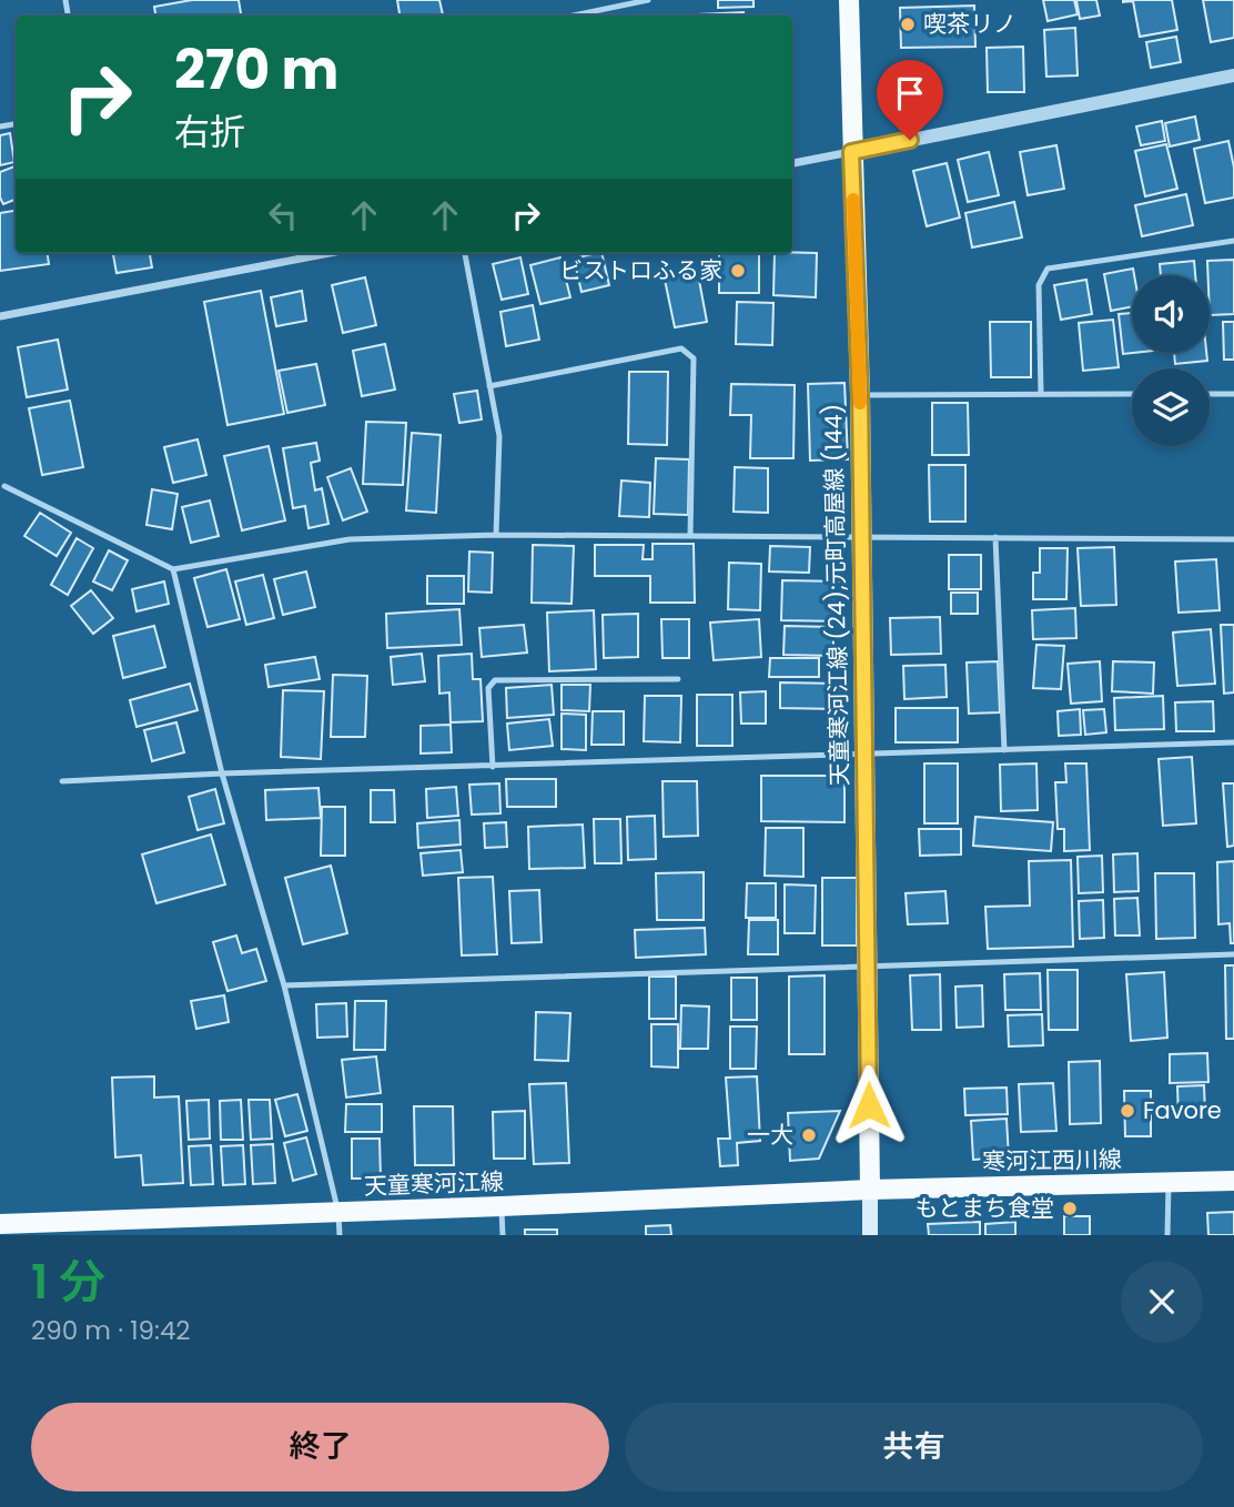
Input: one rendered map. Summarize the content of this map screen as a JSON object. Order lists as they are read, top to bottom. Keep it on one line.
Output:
{"streets":{"main road":["天童寒河江線 (24);元町高屋線 (144)","寒河江西川線","天童寒河江線"]},"crossings":[["天童寒河江線 (24);元町高屋線 (144)","寒河江西川線"],["天童寒河江線 (24);元町高屋線 (144)","天童寒河江線"],["寒河江西川線","天童寒河江線"]],"places":["喫茶リノ","ビストロふる家","Favore","一大","もとまち食堂"],"page":{"turn":["270 m","右折"],"heading":["1 分","290 m · 19:42"],"buttons":["終了","共有"]}}
